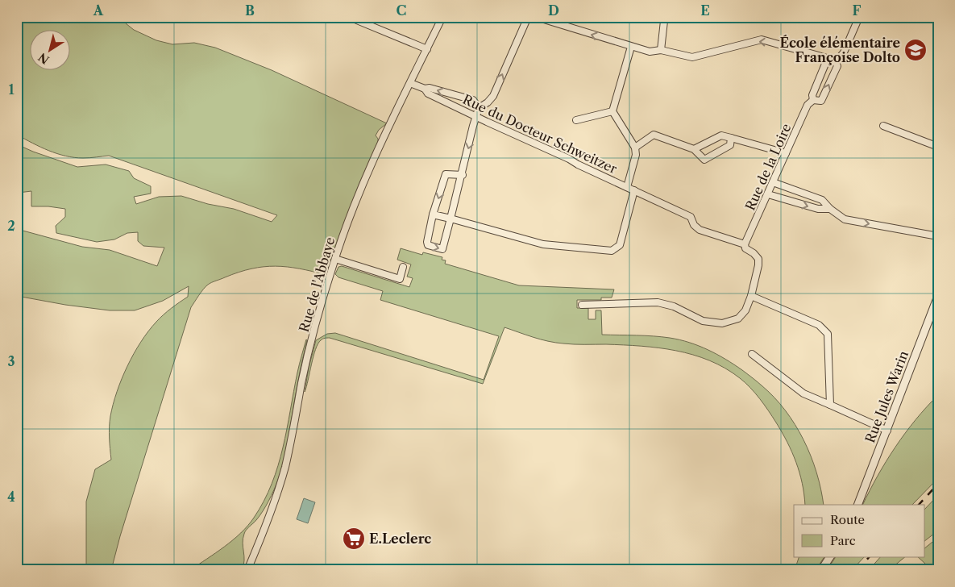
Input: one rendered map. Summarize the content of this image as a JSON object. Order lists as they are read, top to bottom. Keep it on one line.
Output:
{"streets":{"street":["Rue du Docteur Schweitzer","Rue de la Loire","Rue de l'Abbaye","Rue Jules Warin"]},"crossings":[["Rue du Docteur Schweitzer","Rue de la Loire"],["Rue du Docteur Schweitzer","Rue de l'Abbaye"]],"places":{"school or university":["École élémentaire Françoise Dolto"],"supermarket":["E.Leclerc"]},"legend":["Route","Parc"],"north":"bottom left","grid":{"columns":["A","B","C","D","E","F"],"rows":["1","2","3","4"]}}
